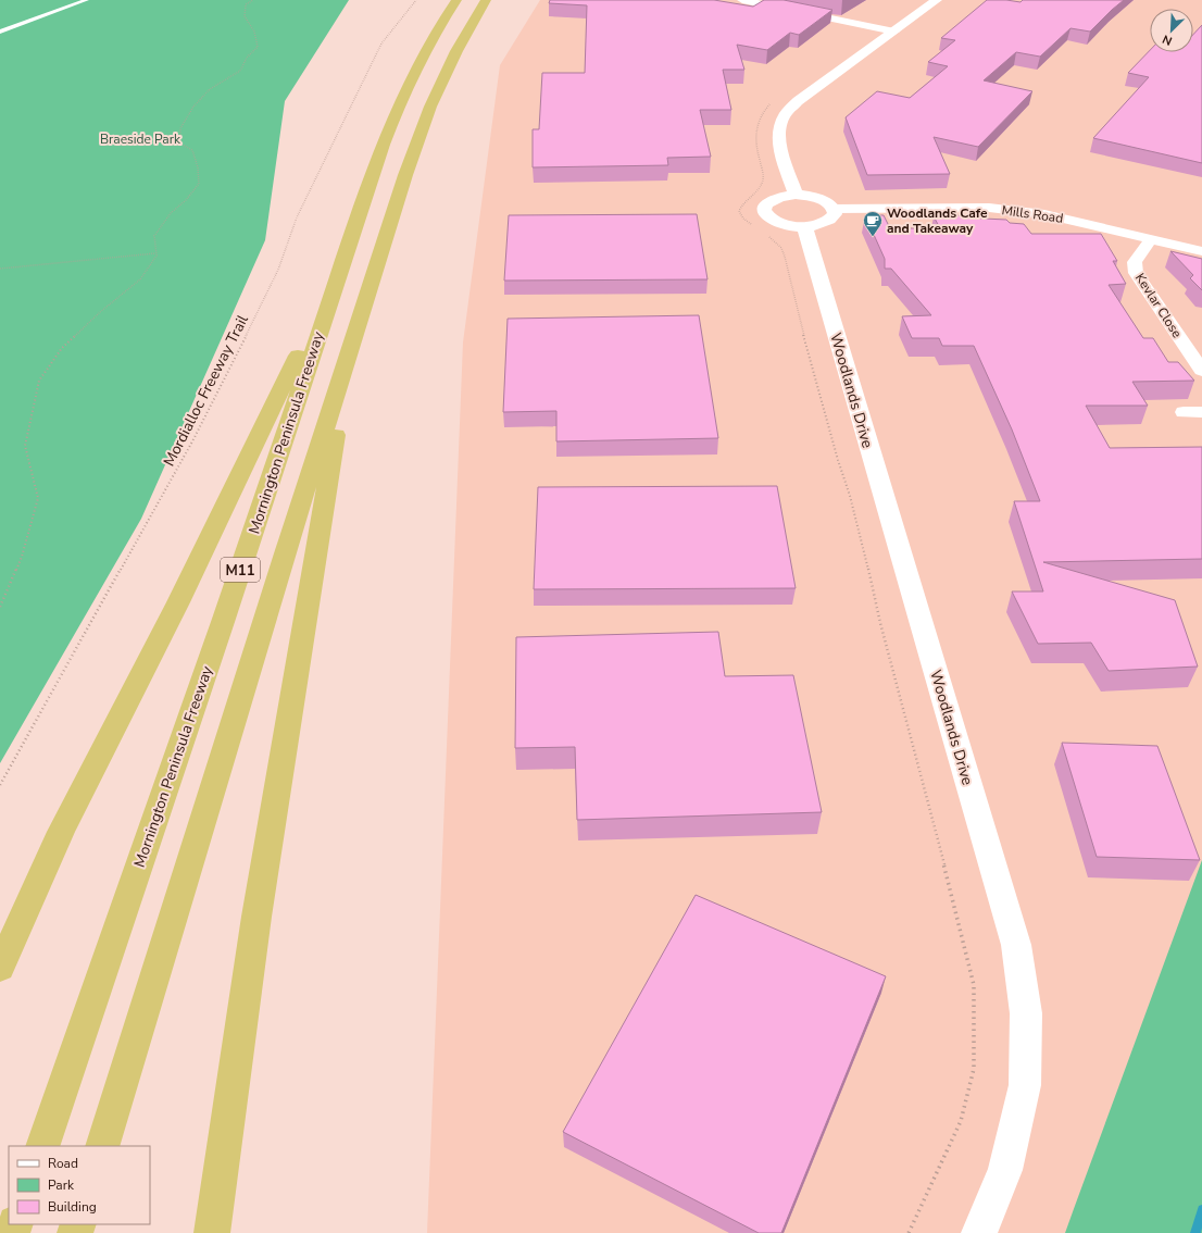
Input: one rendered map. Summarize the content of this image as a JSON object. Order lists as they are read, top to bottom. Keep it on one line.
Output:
{"streets":{"highway":["Mornington Peninsula Freeway","M11"],"street":["Mills Road","Kevlar Close","Woodlands Drive"],"path":["Mordialloc Freeway Trail"]},"crossings":[["Mills Road","Kevlar Close"]],"parks":["Braeside Park"],"places":{"cafe":["Woodlands Cafe and Takeaway"]},"legend":["Road","Park","Building"],"north":"bottom left"}
